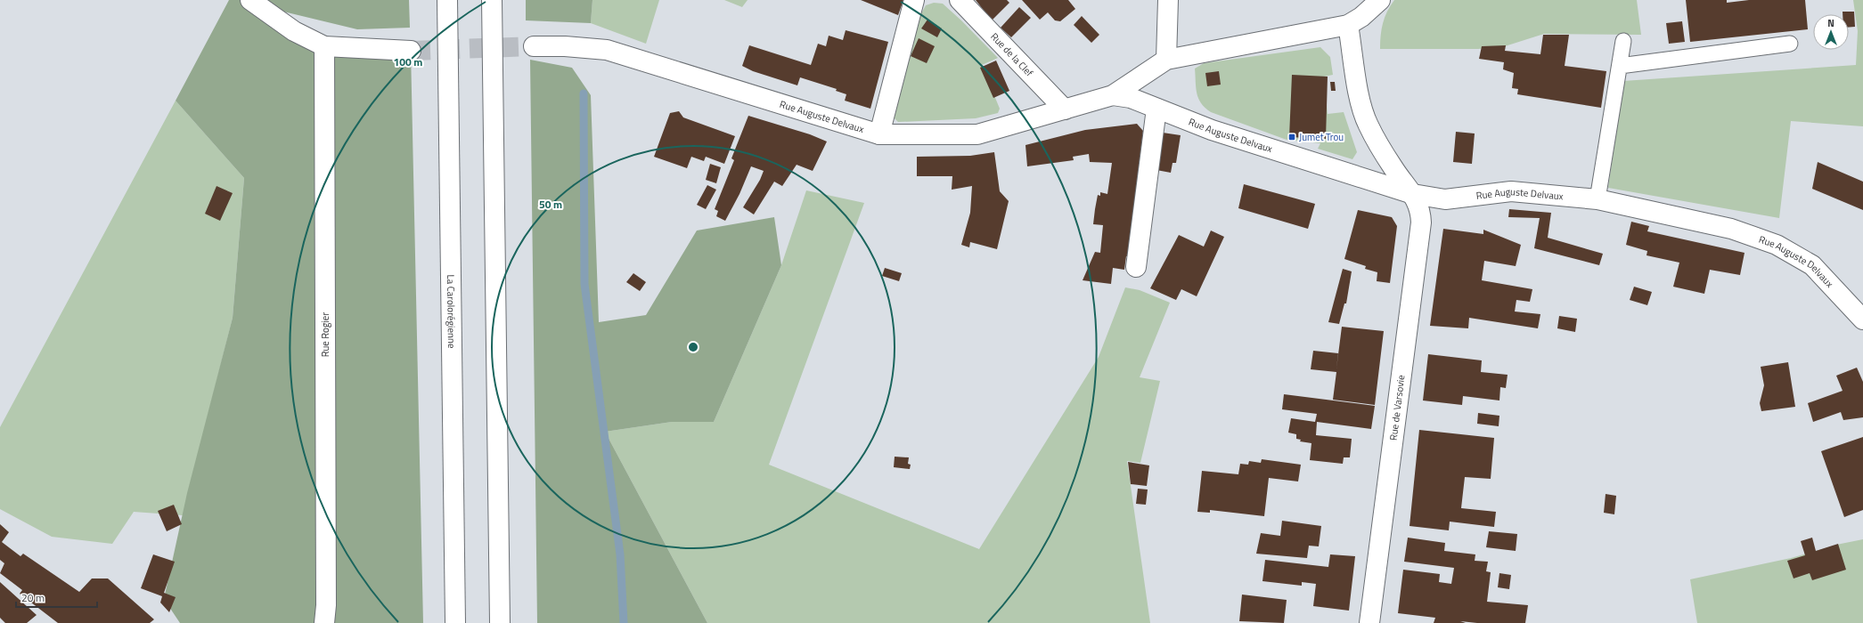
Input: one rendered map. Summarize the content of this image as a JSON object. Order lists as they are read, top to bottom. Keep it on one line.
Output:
{"streets":{"main road":["Rue de la Clef","Rue Auguste Delvaux","La Carolorégienne","Rue Rogier","Rue de Varsovie"]},"crossings":[["Rue de la Clef","Rue Auguste Delvaux"],["Rue Auguste Delvaux","Rue de Varsovie"]],"places":{"transit":["Jumet Trou"]},"scale_bar":"20 m","north":"top","rings":["100 m","50 m"]}
